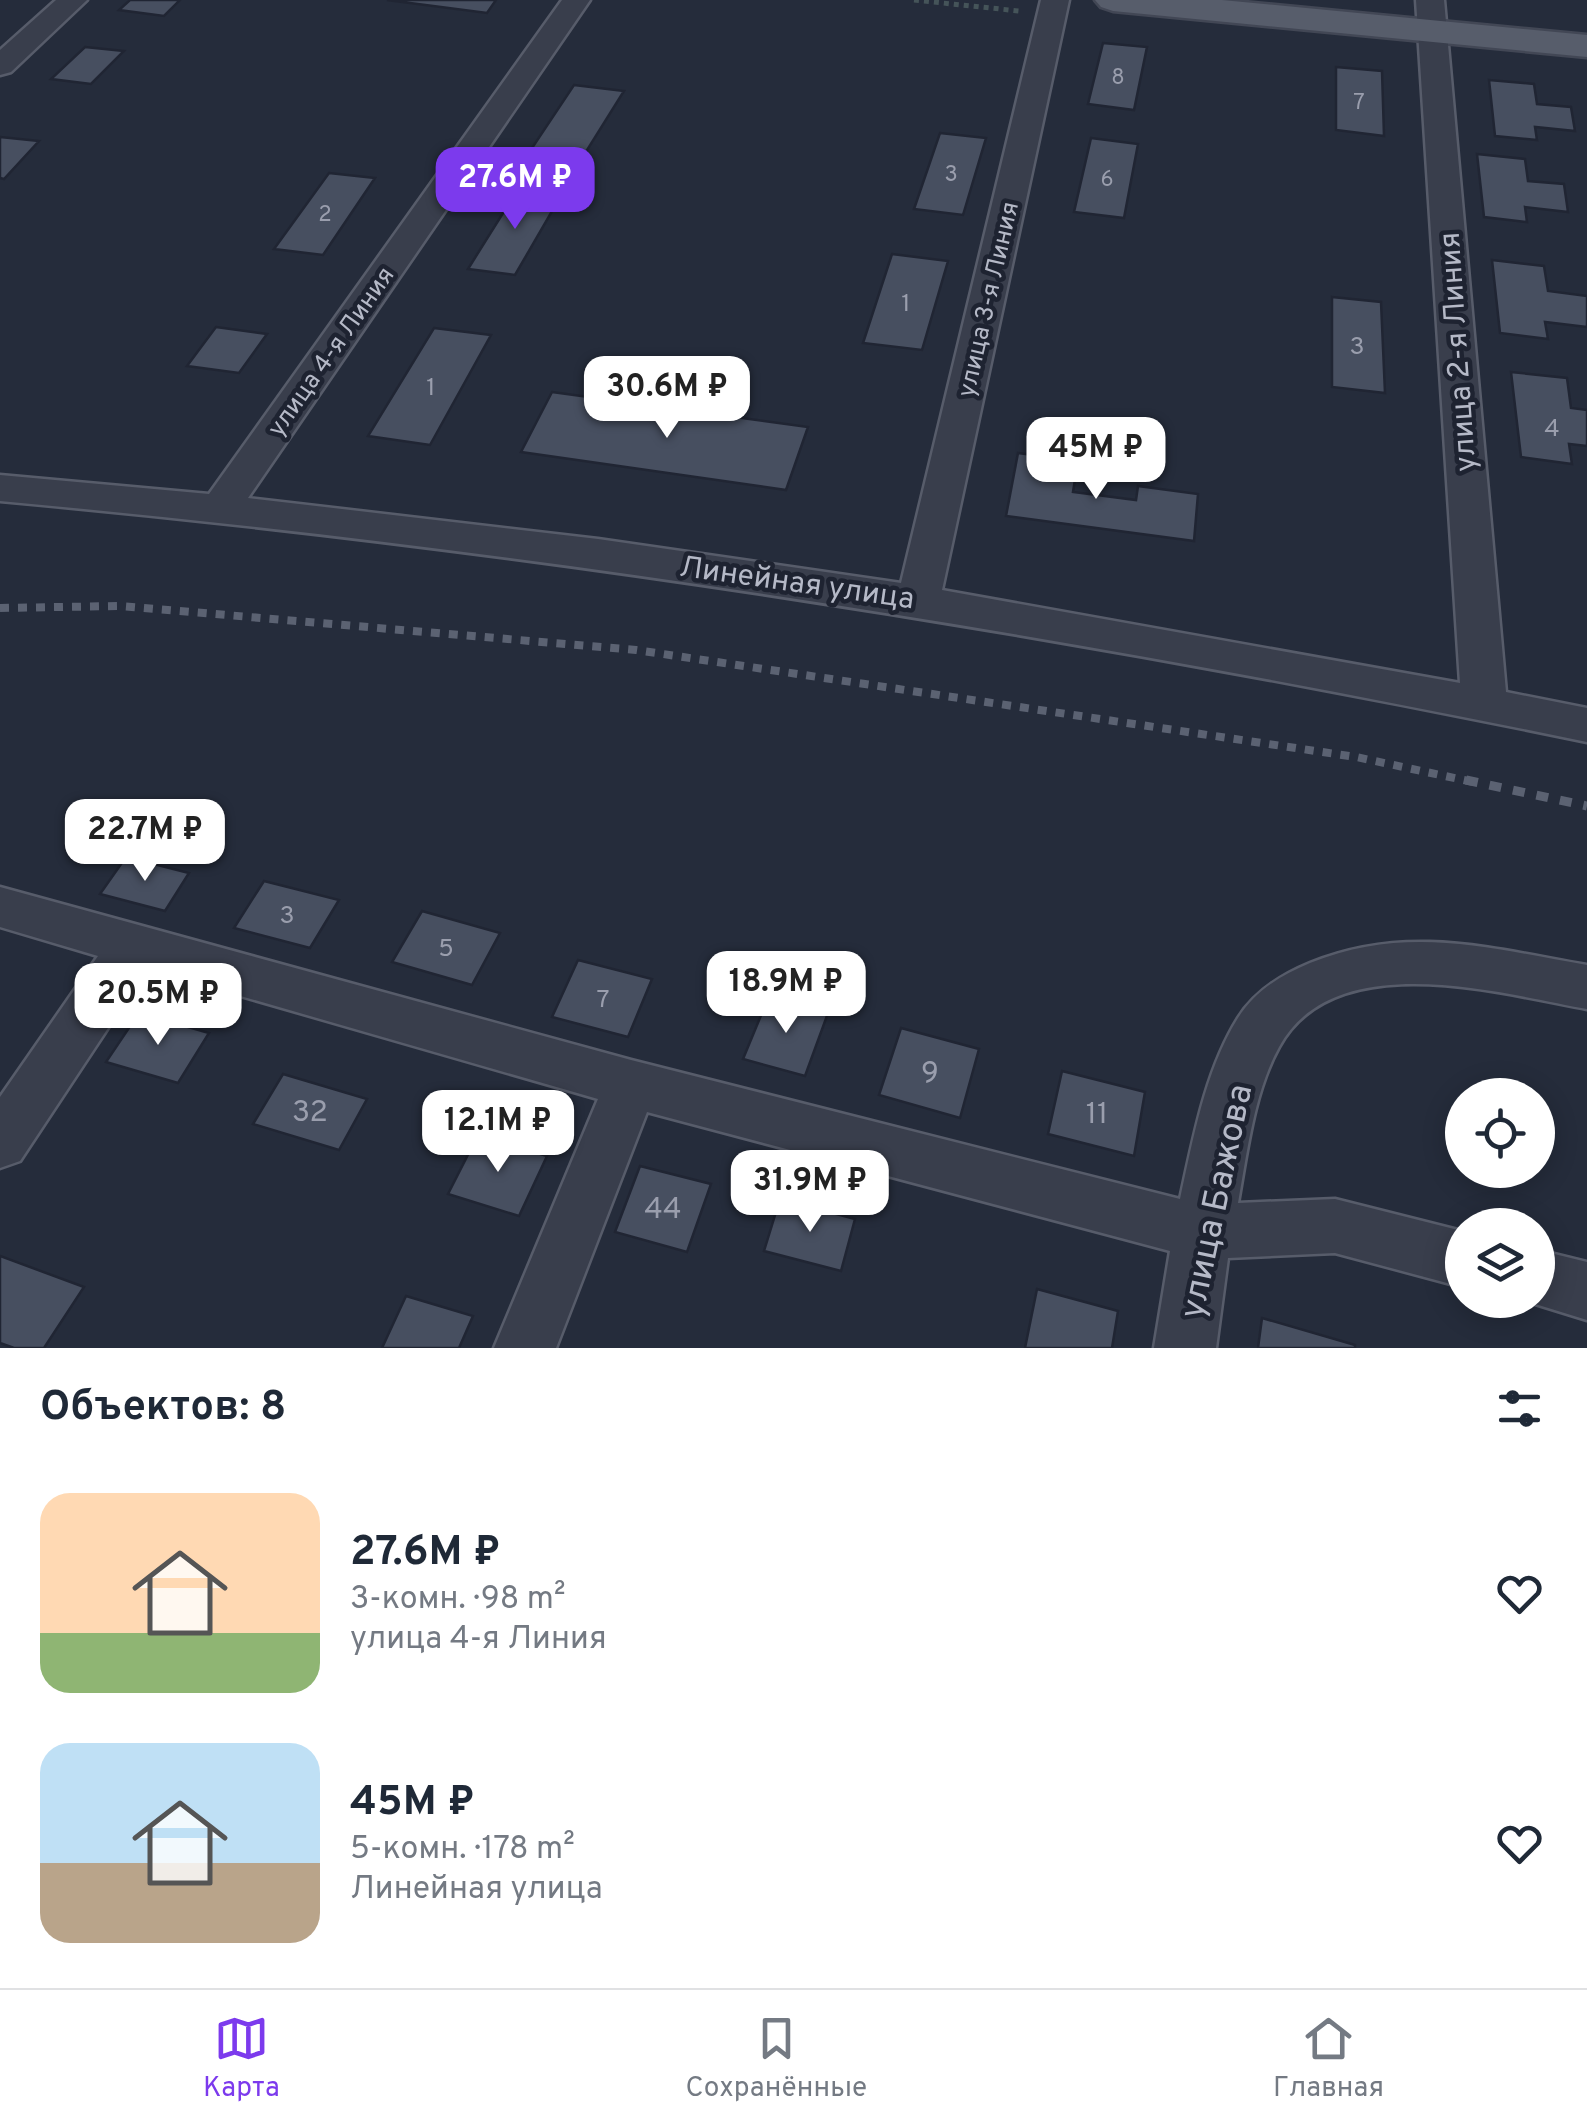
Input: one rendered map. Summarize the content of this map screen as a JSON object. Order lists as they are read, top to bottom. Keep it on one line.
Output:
{"streets":{"street":["улица 3-я Линия","улица 4-я Линия","улица 2-я Линия","Линейная улица","улица Бажова"]},"crossings":[["улица 3-я Линия","Линейная улица"],["улица 4-я Линия","Линейная улица"],["улица 2-я Линия","Линейная улица"]],"house_numbers":["8","7","3","6","2","1","3","1","4","3","5","7","9","32","11","44"],"page":{"price":["27.6M ₽","30.6M ₽","45M ₽","22.7M ₽","18.9M ₽","20.5M ₽","12.1M ₽","31.9M ₽"],"heading":"Объектов: 8","list":[{"name":"27.6M ₽","note":"3-комн. · 98 m² · улица 4-я Линия"},{"name":"45M ₽","note":"5-комн. · 178 m² · Линейная улица"}],"tabs":["Карта","Сохранённые","Главная"]}}
